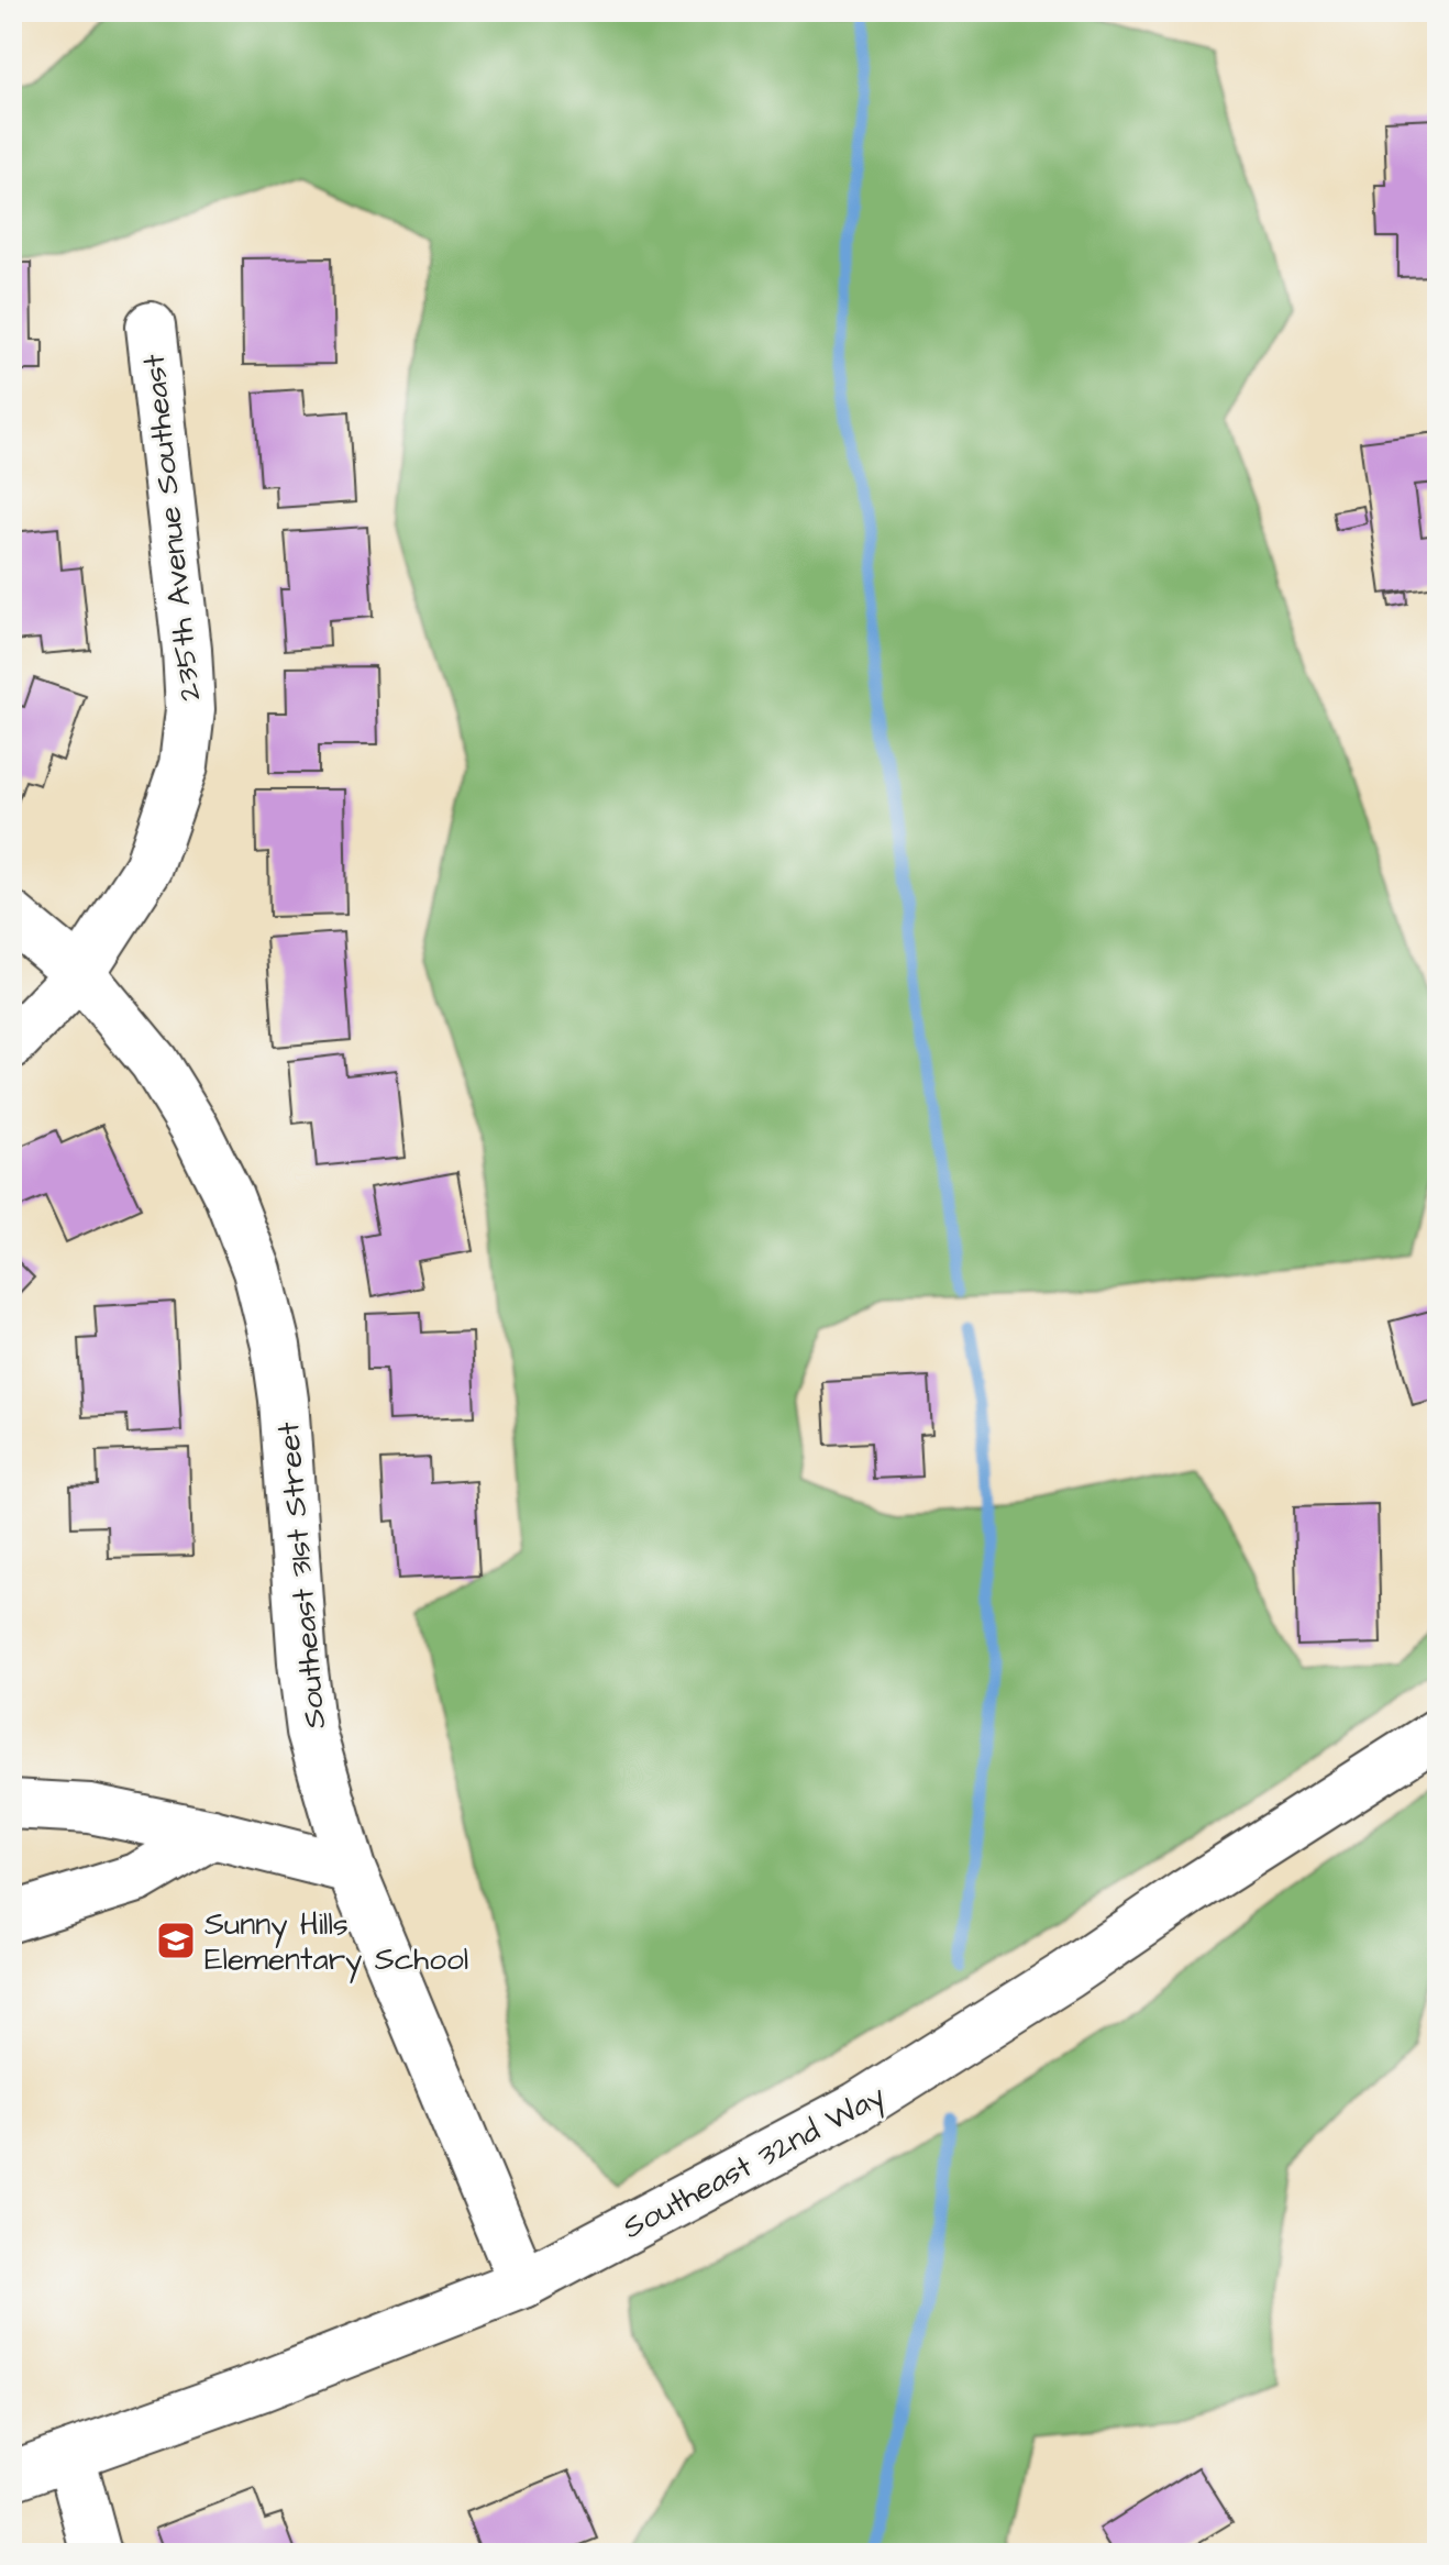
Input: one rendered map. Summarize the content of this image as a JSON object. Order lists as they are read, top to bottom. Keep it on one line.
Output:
{"streets":{"street":["235th Avenue Southeast","Southeast 31st Street","Southeast 32nd Way"]},"crossings":[["235th Avenue Southeast","Southeast 31st Street"],["Southeast 31st Street","Southeast 32nd Way"]],"places":{"school or university":["Sunny Hills Elementary School"]}}
